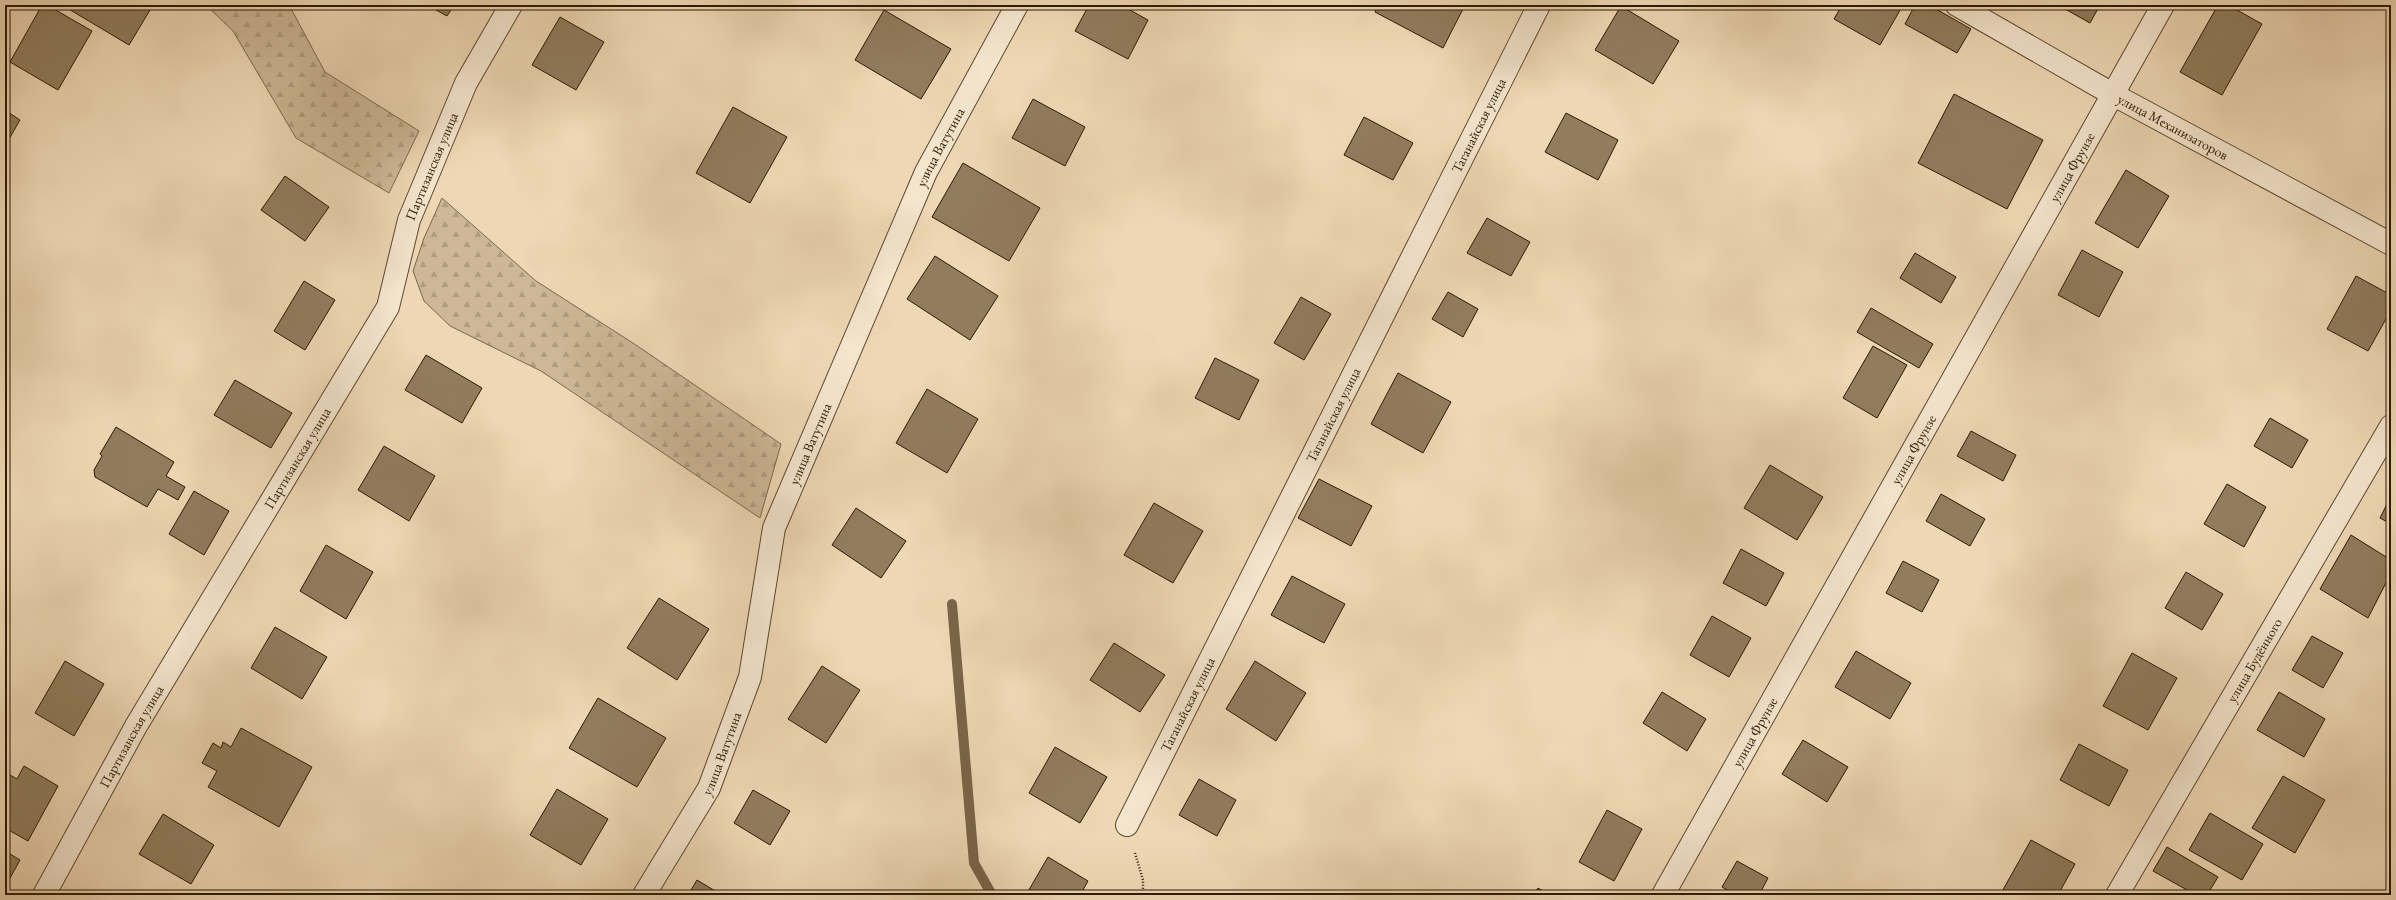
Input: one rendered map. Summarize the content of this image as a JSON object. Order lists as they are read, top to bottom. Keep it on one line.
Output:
{"streets":{"street":["Таганайская улица","улица Механизаторов","улица Ватутина","Партизанская улица","улица Фрунзе","улица Будённого"]},"crossings":[["улица Механизаторов","улица Фрунзе"]]}
